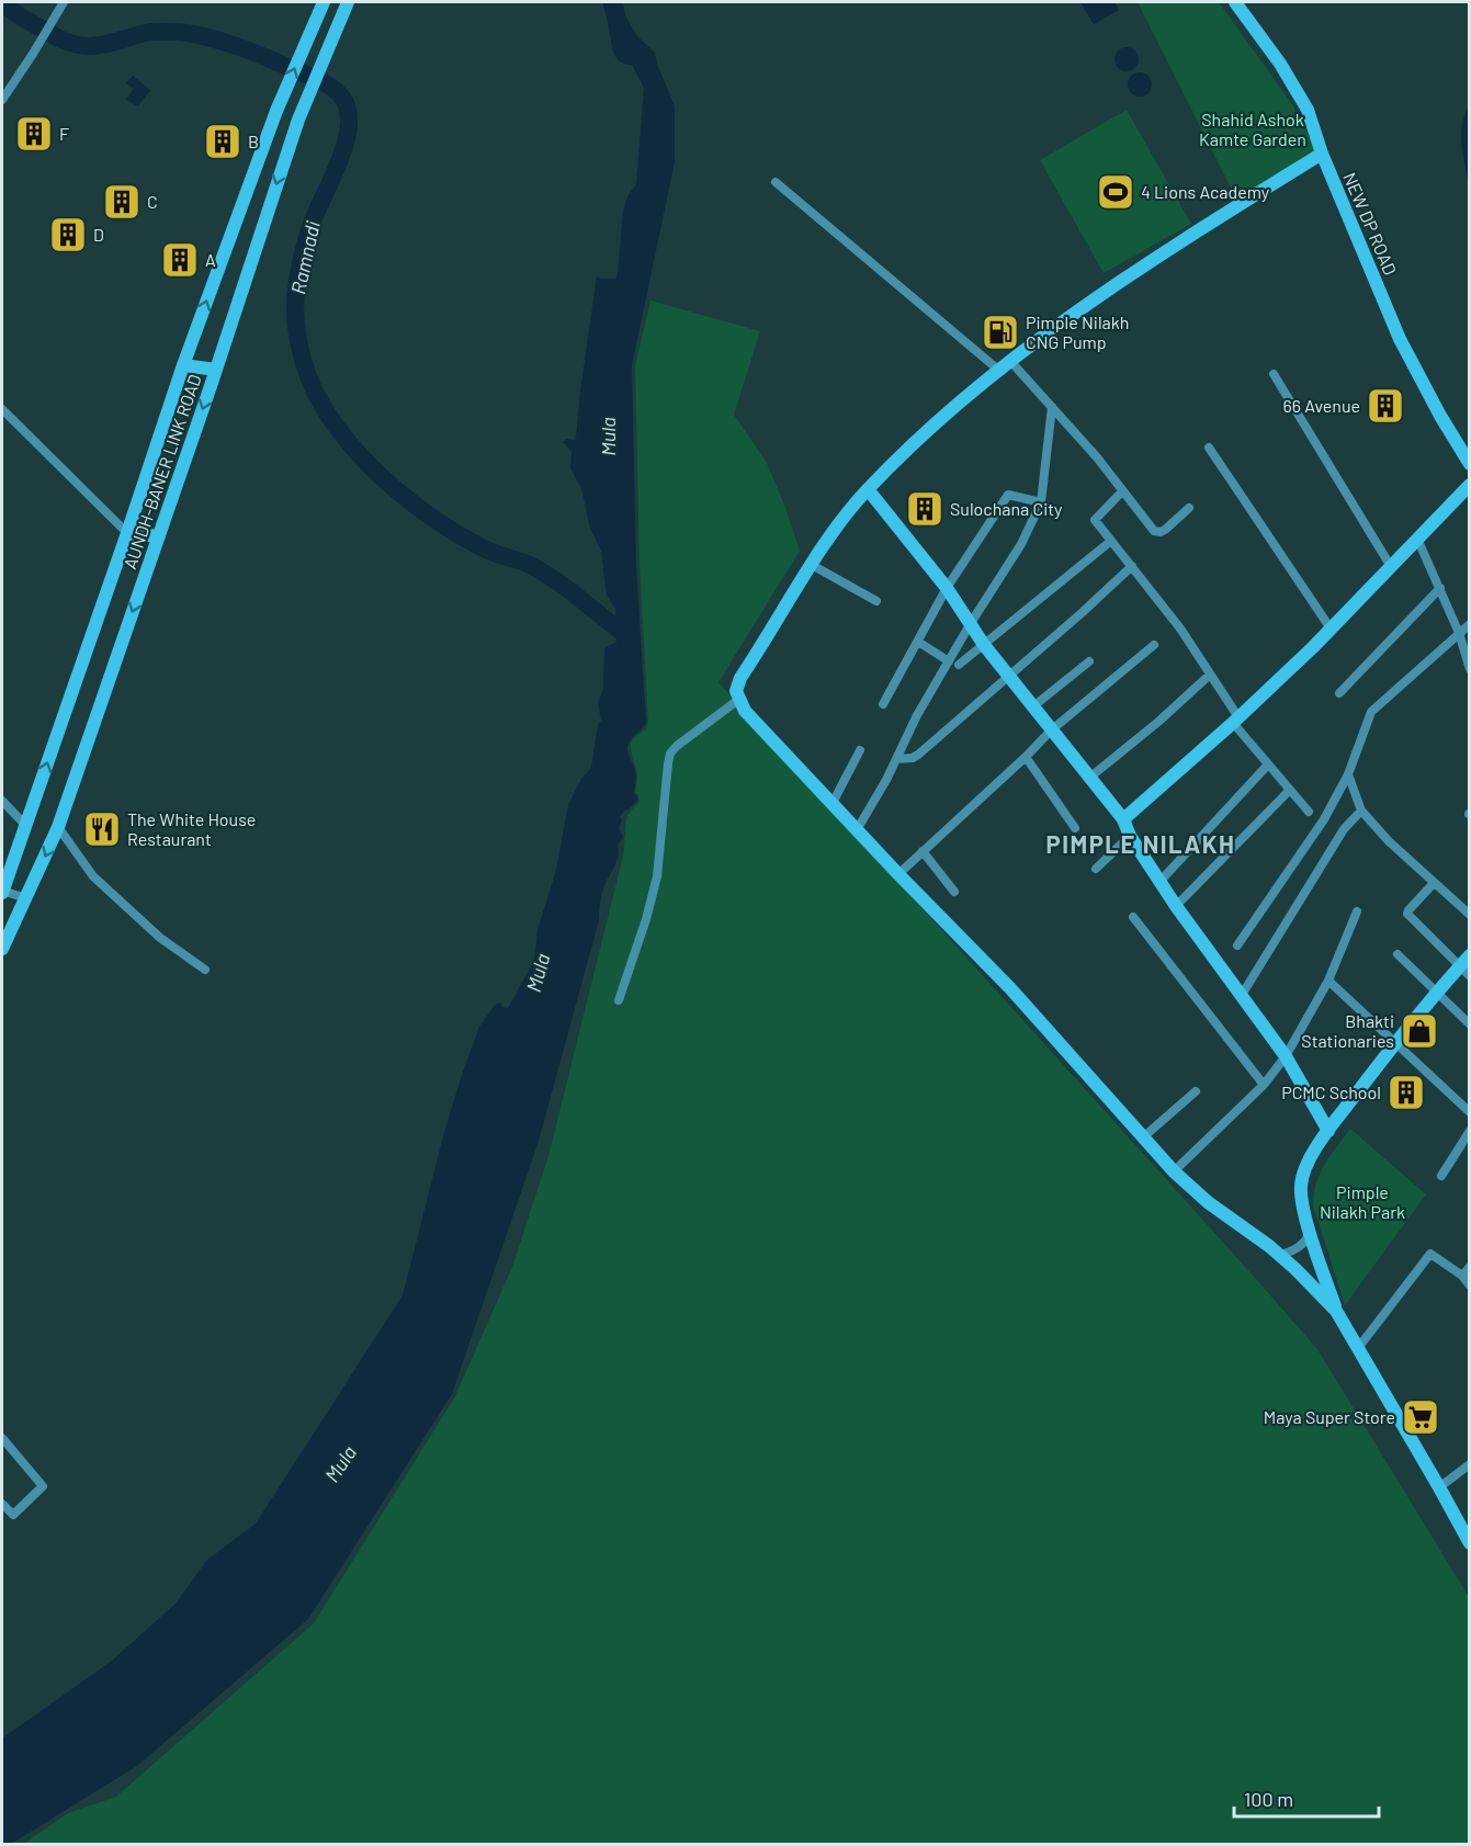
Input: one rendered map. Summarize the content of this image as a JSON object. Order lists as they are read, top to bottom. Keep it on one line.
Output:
{"streets":{"street":["NEW DP ROAD","AUNDH-BANER LINK ROAD"]},"districts":["PIMPLE NILAKH"],"water":["Ramnadi","Mula"],"parks":["Shahid Ashok Kamte Garden","Pimple Nilakh Park"],"places":{"building":["F","B","C","D","A","66 Avenue","Sulochana City","PCMC School"],"sports":["4 Lions Academy"],"fuel station":["Pimple Nilakh CNG Pump"],"restaurant":["The White House Restaurant"],"shop":["Bhakti Stationaries"],"supermarket":["Maya Super Store"]},"scale_bar":"100 m"}
